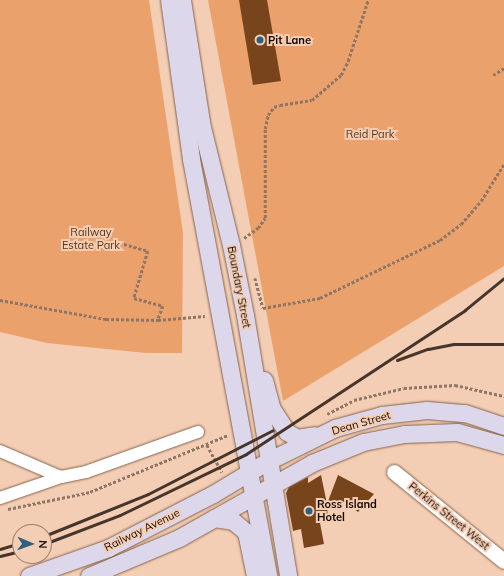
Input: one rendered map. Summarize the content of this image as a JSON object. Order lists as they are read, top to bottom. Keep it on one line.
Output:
{"streets":{"main road":["Boundary Street","Dean Street","Railway Avenue"],"street":["Perkins Street West"]},"crossings":[["Boundary Street","Dean Street"],["Boundary Street","Railway Avenue"],["Dean Street","Railway Avenue"]],"parks":["Reid Park","Railway Estate Park"],"places":["Pit Lane","Ross Island Hotel"],"north":"right"}
